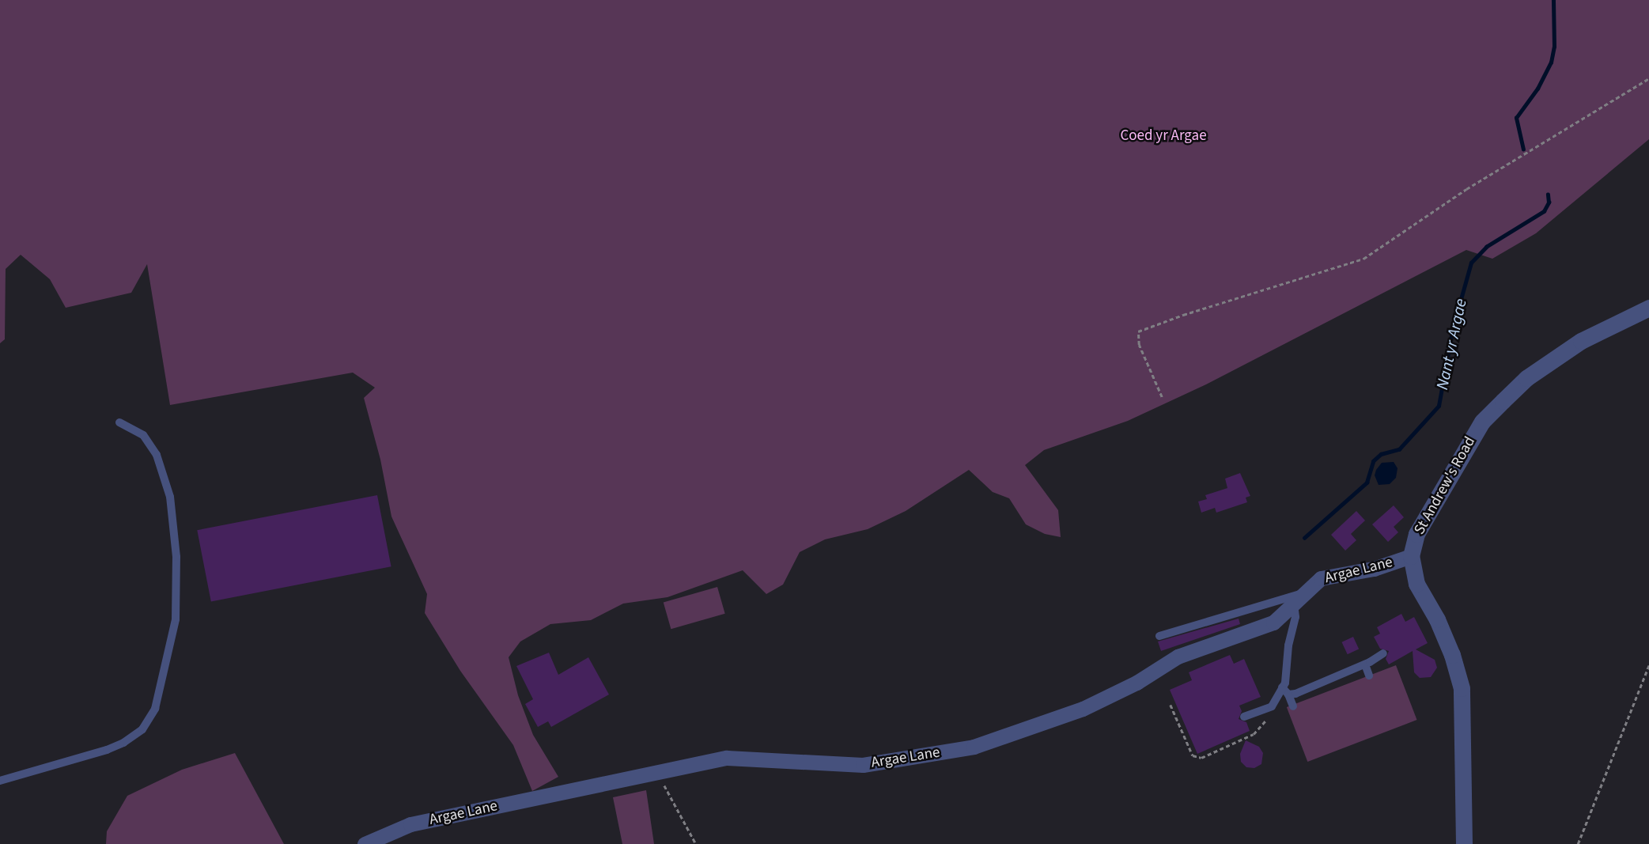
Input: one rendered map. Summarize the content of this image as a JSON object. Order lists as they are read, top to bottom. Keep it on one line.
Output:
{"streets":{"street":["St Andrew's Road","Argae Lane"]},"crossings":[["St Andrew's Road","Argae Lane"]],"water":["Nant yr Argae"],"parks":["Coed yr Argae"]}
